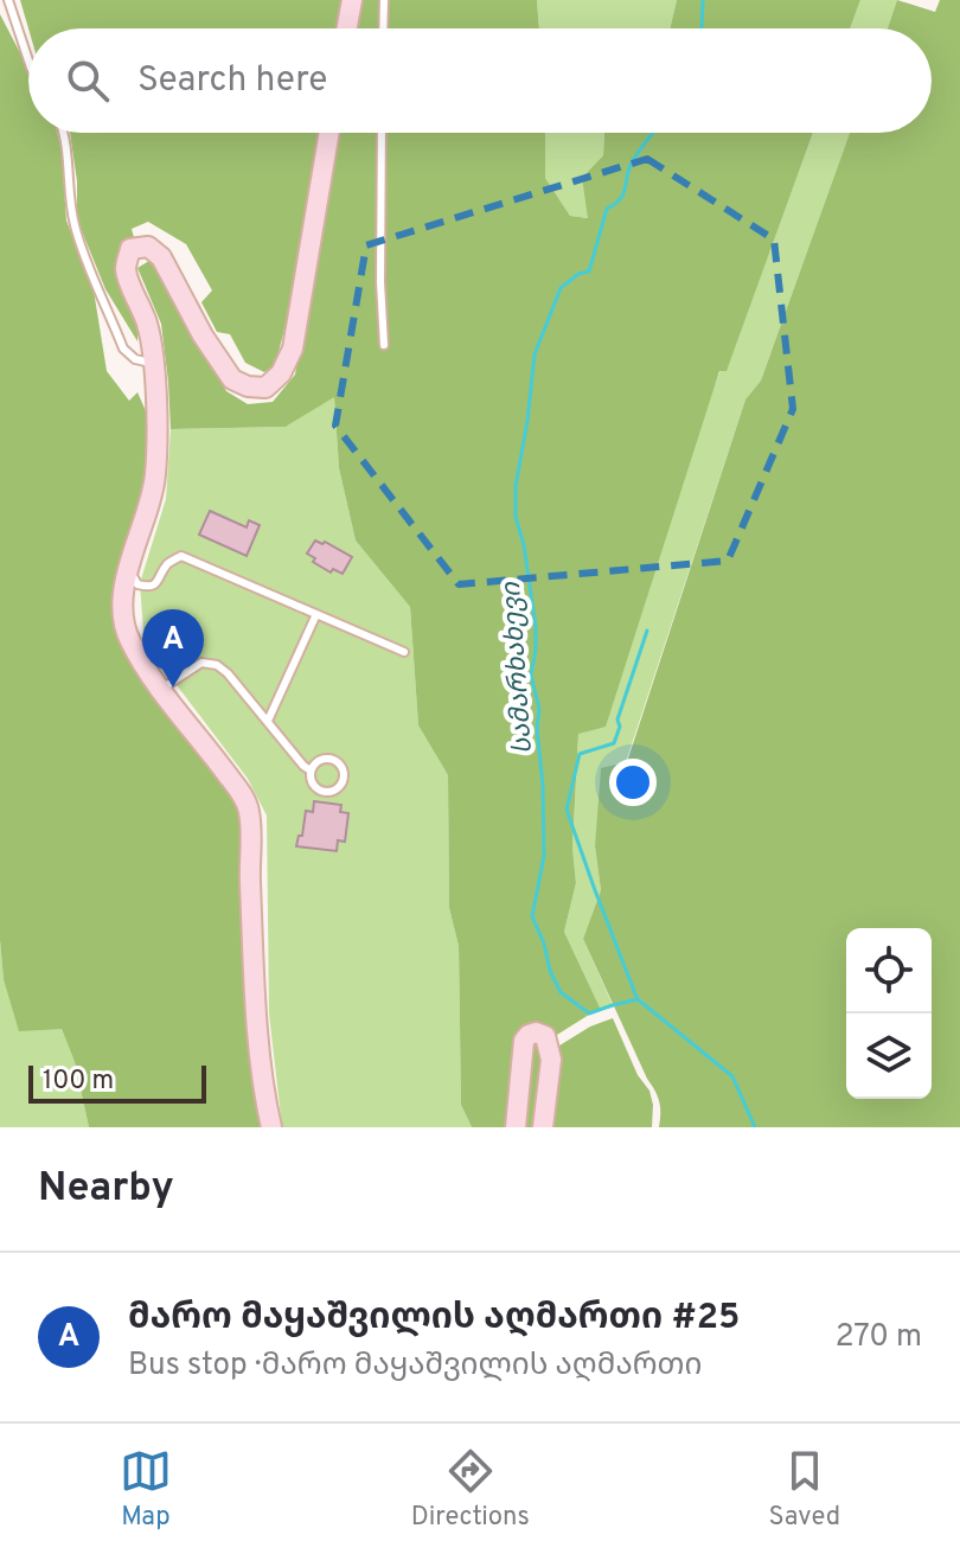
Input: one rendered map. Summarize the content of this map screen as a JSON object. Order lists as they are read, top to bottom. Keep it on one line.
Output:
{"water":["სამარხახევი"],"scale_bar":"100 m","page":{"search":"Search here","pins":"A","scale":"100 m","heading":"Nearby","list":[{"mark":"A","name":"მარო მაყაშვილის აღმართი #25","note":"Bus stop · მარო მაყაშვილის აღმართი","value":"270 m"}],"nav":["Map","Directions","Saved"]}}
